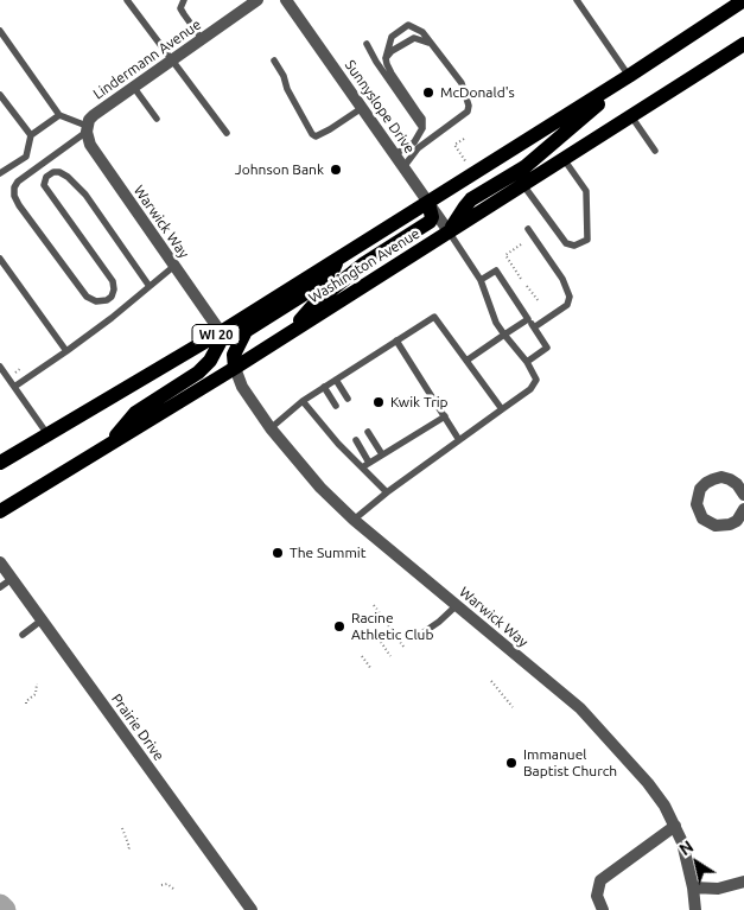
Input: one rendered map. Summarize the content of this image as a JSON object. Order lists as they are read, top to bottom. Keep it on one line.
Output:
{"streets":{"main road":["Washington Avenue","WI 20"],"street":["Lindermann Avenue","Sunnyslope Drive","Warwick Way","Prairie Drive"]},"crossings":[["Lindermann Avenue","Warwick Way"],["Sunnyslope Drive","Washington Avenue"],["Warwick Way","Washington Avenue"]],"places":["McDonald's","Johnson Bank","Kwik Trip","The Summit","Racine Athletic Club","Immanuel Baptist Church"],"north":"top left"}
